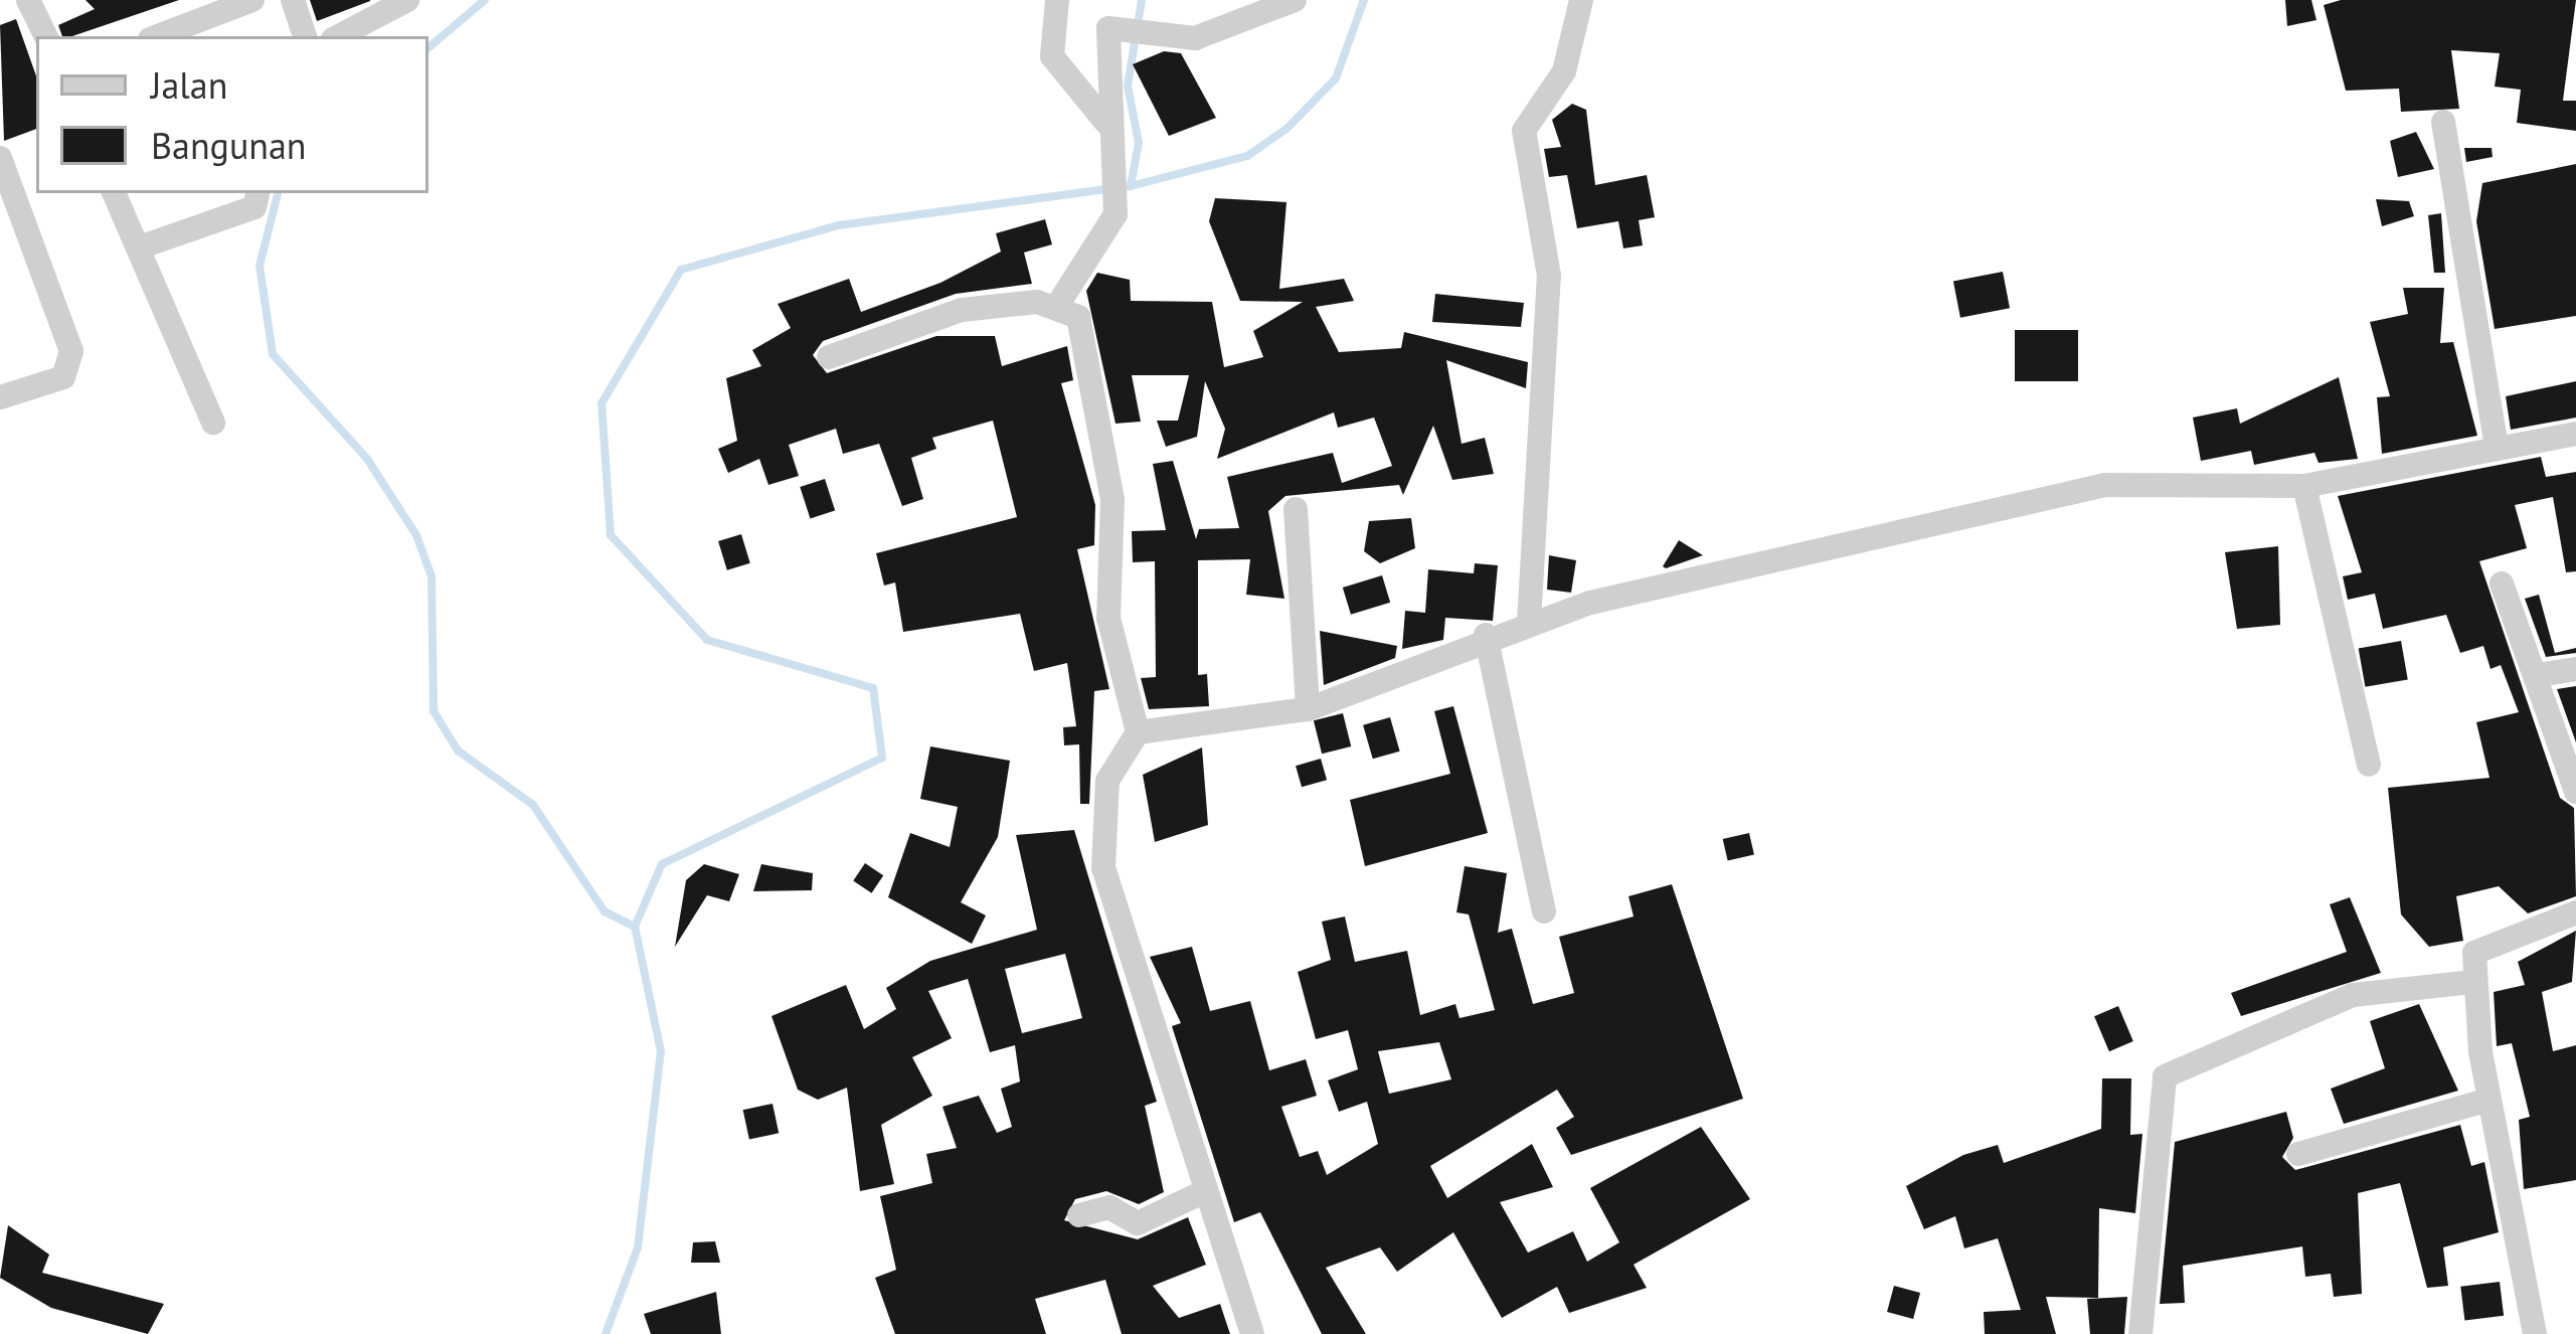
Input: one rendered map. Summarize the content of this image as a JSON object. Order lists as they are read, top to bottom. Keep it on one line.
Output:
{"legend":["Jalan","Bangunan"]}
